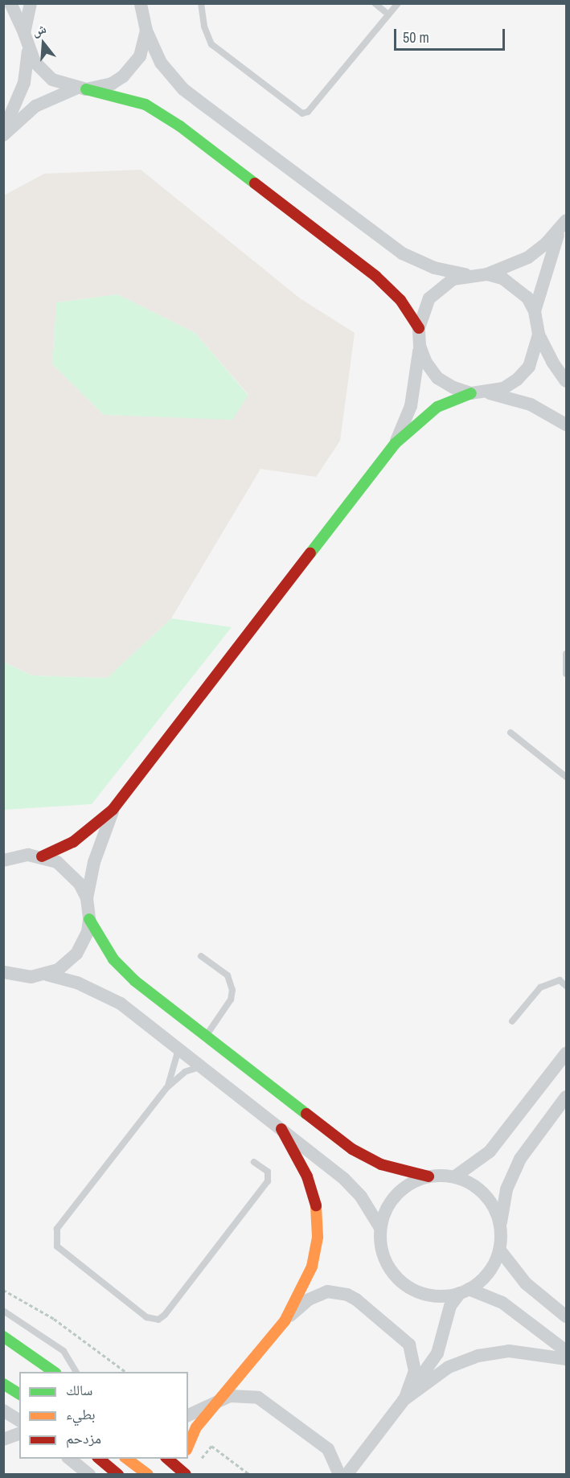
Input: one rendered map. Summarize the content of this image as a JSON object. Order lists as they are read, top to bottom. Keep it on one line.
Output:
{"legend":["سالك","بطيء","مزدحم"],"scale_bar":"50 m","north":"top"}
